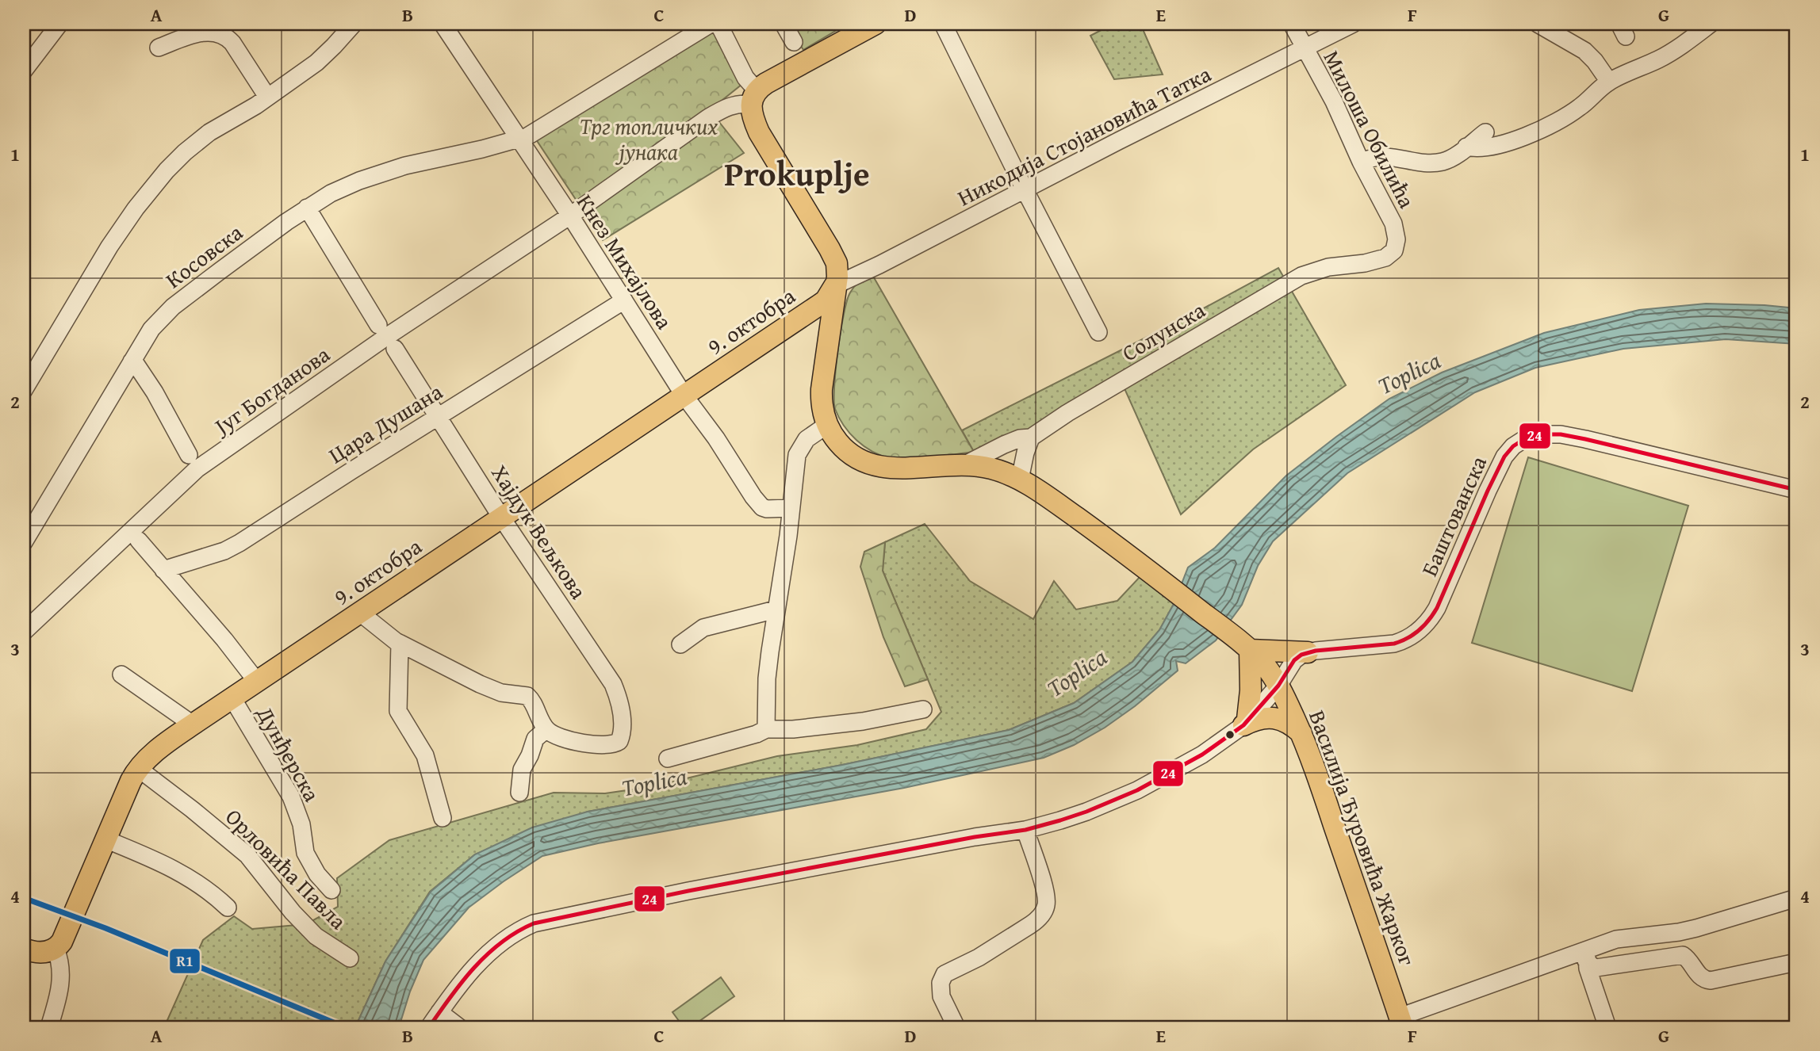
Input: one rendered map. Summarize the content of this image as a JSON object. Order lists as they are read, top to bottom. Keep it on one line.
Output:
{"streets":{"main road":["9. октобра","Василија Ђуровића Жарког"],"street":["Милоша Обилића","Никодија Стојановића Татка","Косовска","Кнез Михајлова","Солунска","Југ Богданова","Цара Душана","Баштованска","Хајдук Вељкова","Дунђерска","Орловића Павла"]},"crossings":[["Милоша Обилића","Никодија Стојановића Татка"],["Милоша Обилића","Солунска"],["Никодија Стојановића Татка","9. октобра"],["Никодија Стојановића Татка","Василија Ђуровића Жарког"],["Косовска","Кнез Михајлова"],["Кнез Михајлова","9. октобра"],["Кнез Михајлова","Југ Богданова"],["Кнез Михајлова","Цара Душана"],["9. октобра","Хајдук Вељкова"],["9. октобра","Дунђерска"],["9. октобра","Василија Ђуровића Жарког"],["9. октобра","Орловића Павла"],["Солунска","Василија Ђуровића Жарког"],["Цара Душана","Хајдук Вељкова"],["Цара Душана","Дунђерска"]],"districts":["Prokuplje"],"water":["Toplica"],"parks":["Трг топличких јунака"],"lines":["transit line 24","transit line R1"],"grid":{"columns":["A","B","C","D","E","F","G"],"rows":["1","2","3","4"]}}
